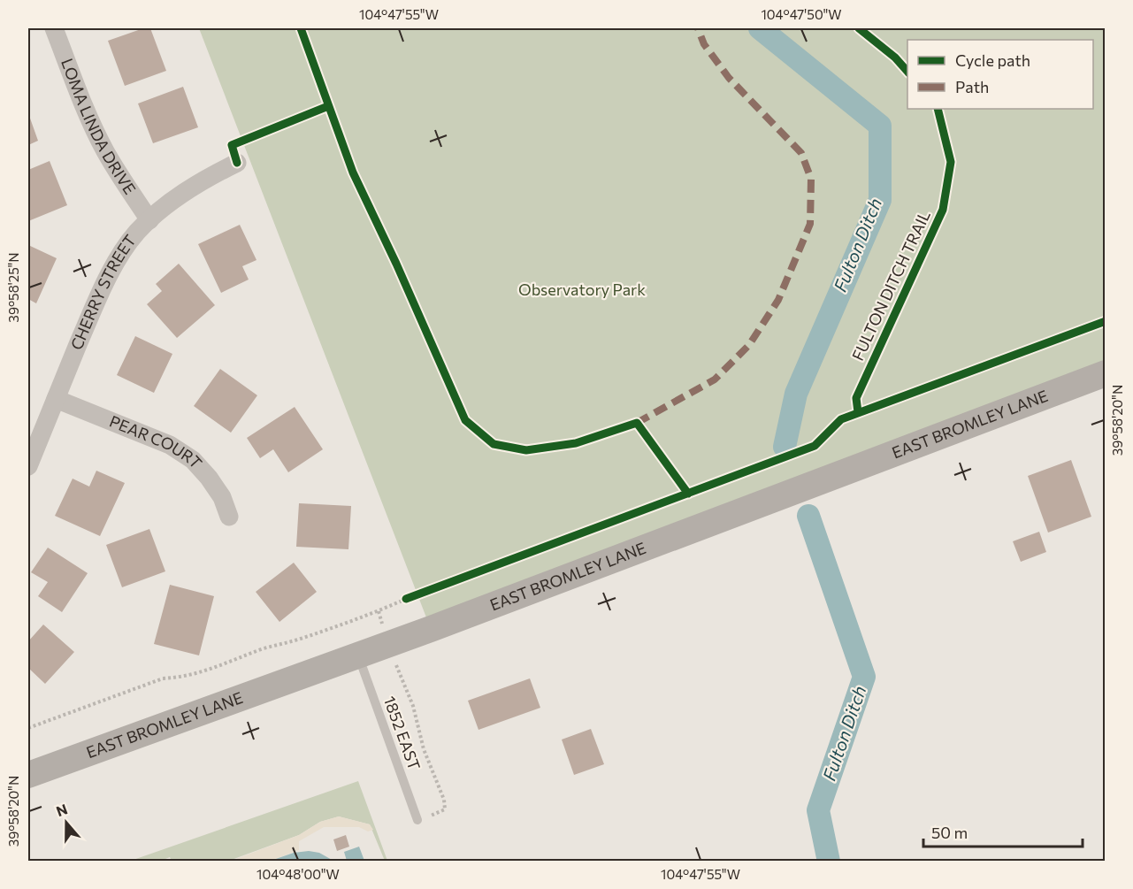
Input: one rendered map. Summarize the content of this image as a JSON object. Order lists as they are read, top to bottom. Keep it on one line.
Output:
{"streets":{"main road":["EAST BROMLEY LANE"],"street":["LOMA LINDA DRIVE","CHERRY STREET","PEAR COURT"],"lane":["1852 EAST"],"cycle path":["FULTON DITCH TRAIL"]},"crossings":[["LOMA LINDA DRIVE","CHERRY STREET"],["CHERRY STREET","PEAR COURT"],["EAST BROMLEY LANE","1852 EAST"]],"water":["Fulton Ditch"],"parks":["Observatory Park"],"legend":["Cycle path","Path"],"scale_bar":"50 m","north":"top","coordinates":["104°47'55\"W","104°47'50\"W","39°58'25\"N","39°58'20\"N","104°48'00\"W"]}
